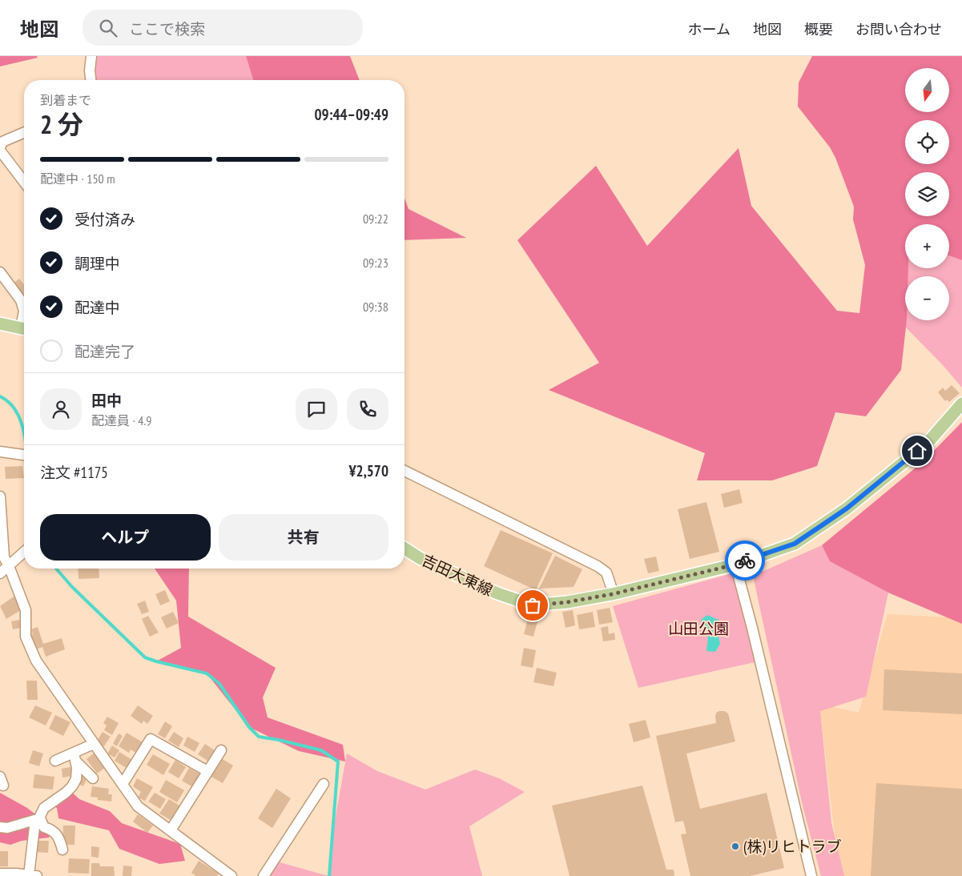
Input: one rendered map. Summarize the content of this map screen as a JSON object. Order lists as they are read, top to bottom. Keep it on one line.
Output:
{"streets":{"main road":["吉田大東線"]},"parks":["山田公園"],"places":["(株)リヒトラブ"],"north":"bottom","page":{"header":"地図","search":"ここで検索","nav":["ホーム","地図","概要","お問い合わせ"],"map_buttons":["+","−"],"heading":["2 分","到着まで","09:44–09:49"],"panel":["田中","配達員 · 4.9","注文 #1175","¥2,570"],"bar":"配達中 · 150 m","list":[["受付済み","09:22"],["調理中","09:23"],["配達中","09:38"],"配達完了"],"buttons":["ヘルプ","共有"]}}
